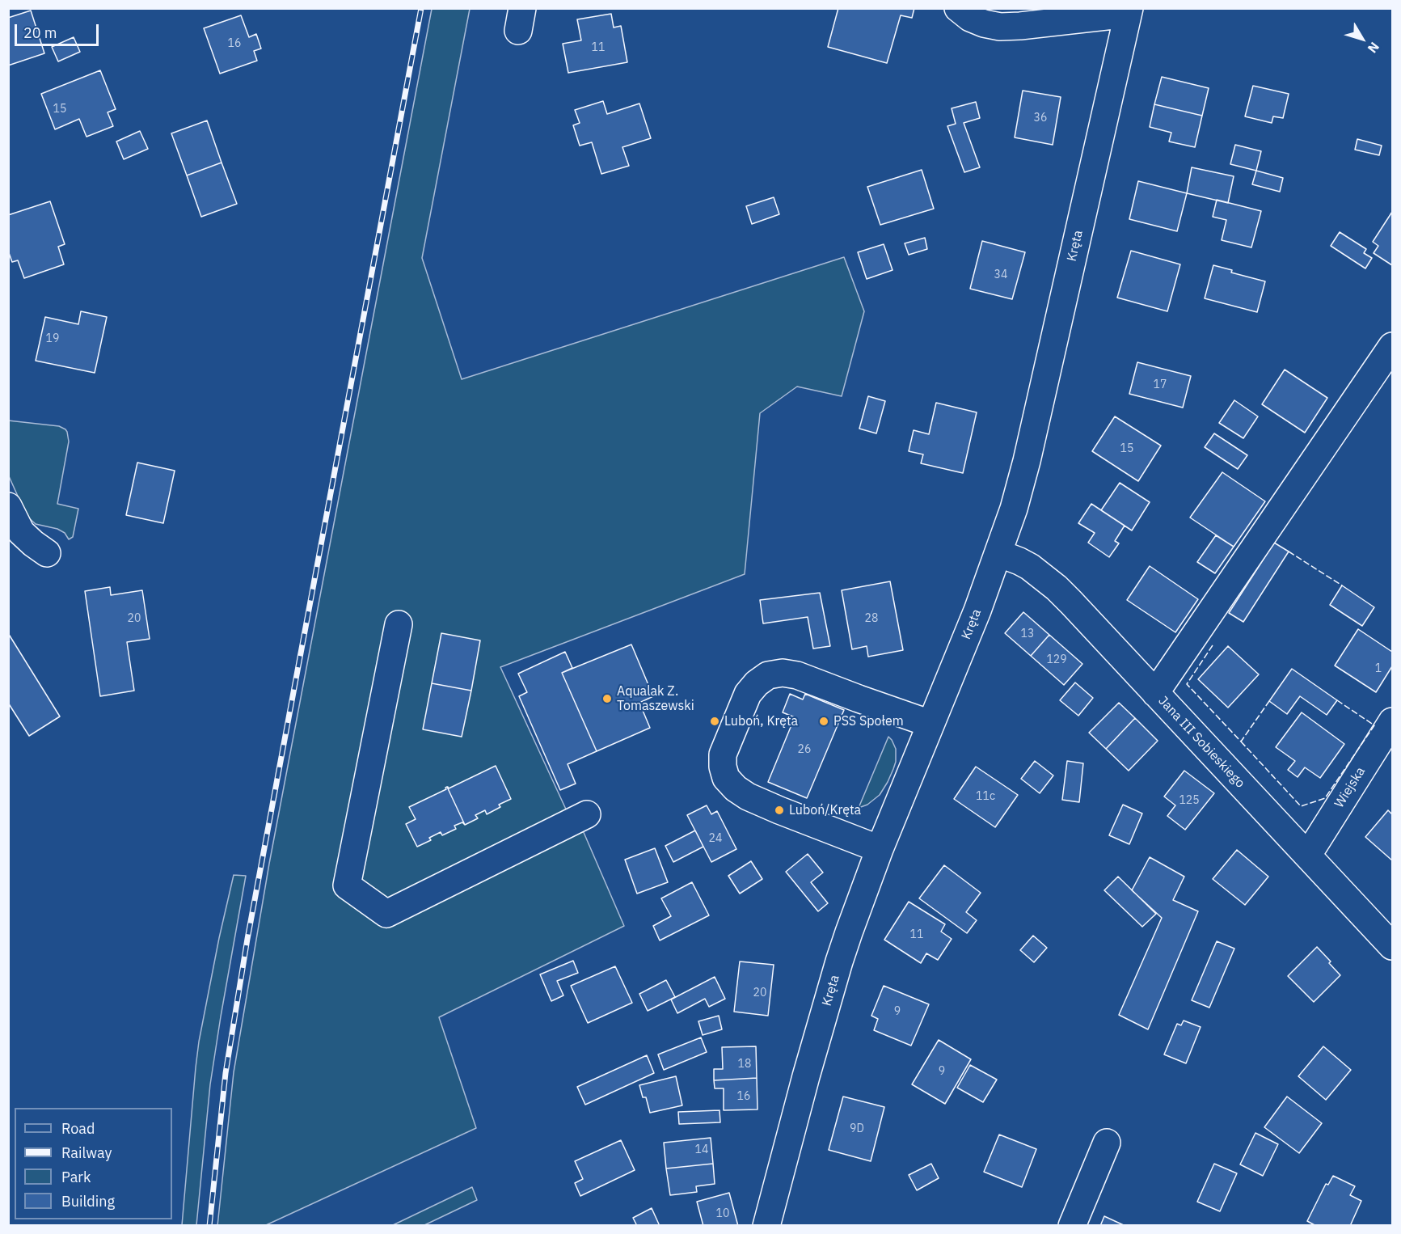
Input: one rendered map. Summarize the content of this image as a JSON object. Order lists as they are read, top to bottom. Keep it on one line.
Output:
{"streets":{"street":["Kręta","Jana III Sobieskiego","Wiejska"]},"crossings":[["Kręta","Jana III Sobieskiego"],["Jana III Sobieskiego","Wiejska"]],"places":["Aqualak Z. Tomaszewski","Luboń, Kręta","PSS Społem","Luboń/Kręta"],"house_numbers":["16","11","15","36","34","19","17","15","20","28","13","129","1","26","11c","125","24","11","20","9","18","9","16","9D","14","10"],"legend":["Road","Railway","Park","Building"],"scale_bar":"20 m","north":"bottom right"}
